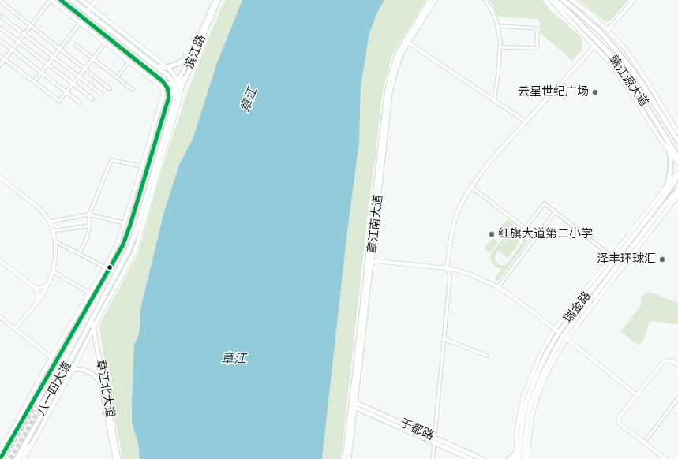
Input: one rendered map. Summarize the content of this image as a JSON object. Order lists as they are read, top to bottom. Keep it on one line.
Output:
{"streets":{"main road":["滨江路","赣江源大道","章江南大道","瑞金路","八一四大道","章江北大道","于都路"]},"crossings":[["章江南大道","于都路"],["八一四大道","章江北大道"]],"water":["章江"],"places":["云星世纪广场","红旗大道第二小学","泽丰环球汇"]}
